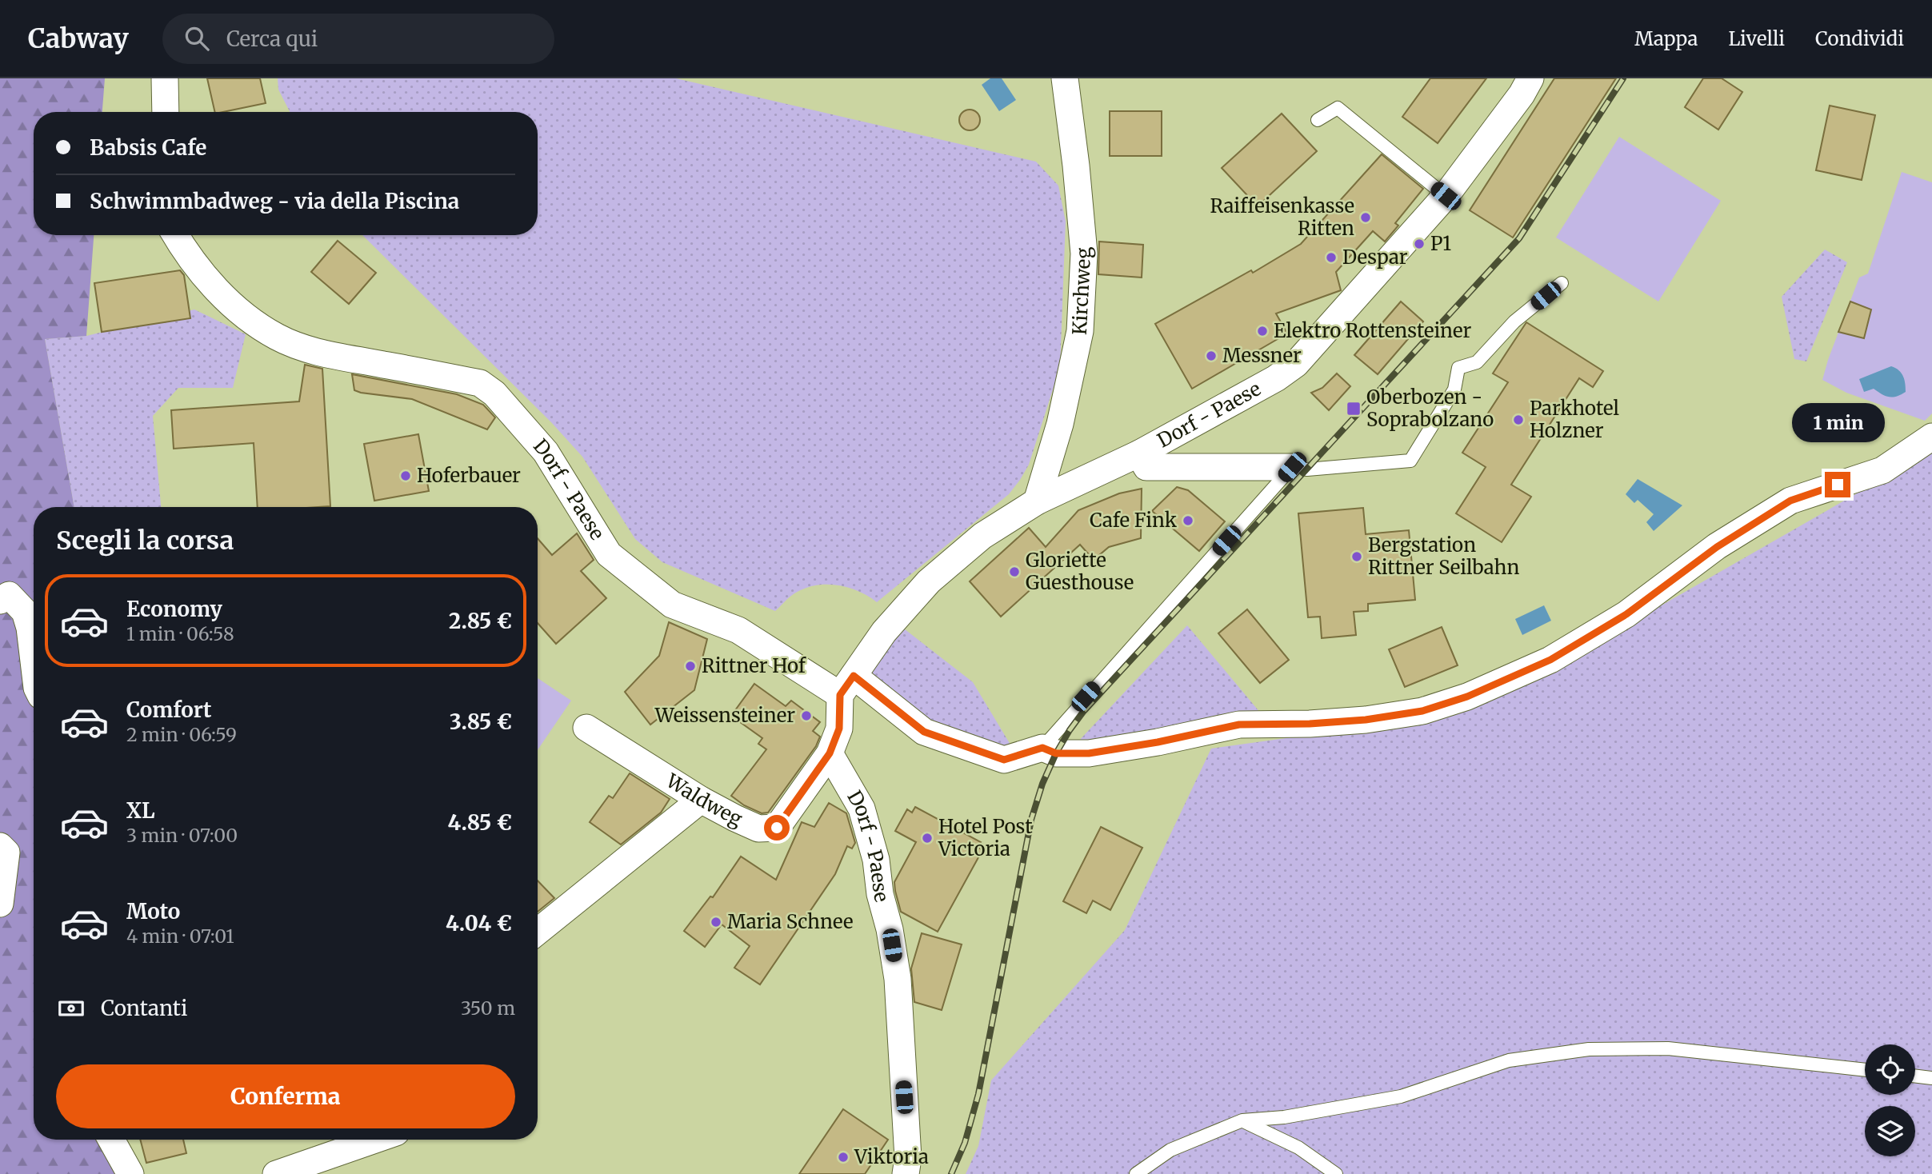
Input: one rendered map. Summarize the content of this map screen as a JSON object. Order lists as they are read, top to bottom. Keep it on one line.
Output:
{"streets":{"street":["Kirchweg","Dorf - Paese","Waldweg"]},"crossings":[["Kirchweg","Dorf - Paese"],["Dorf - Paese","Waldweg"]],"places":{"other":["Raiffeisenkasse Ritten","P1","Despar","Elektro Rottensteiner","Messner","Parkhotel Holzner","Hoferbauer","Cafe Fink","Bergstation Rittner Seilbahn","Gloriette Guesthouse","Rittner Hof","Weissensteiner","Hotel Post Victoria","Maria Schnee","Viktoria"],"transit":["Oberbozen - Soprabolzano"]},"page":{"header":"Cabway","search":"Cerca qui","nav":["Mappa","Livelli","Condividi"],"banner":["Babsis Cafe","Schwimmbadweg - via della Piscina"],"bubble":"1 min","heading":"Scegli la corsa","list":[{"name":"Economy","note":"1 min · 06:58","value":"2.85 €"},{"name":"Comfort","note":"2 min · 06:59","value":"3.85 €"},{"name":"XL","note":"3 min · 07:00","value":"4.85 €"},{"name":"Moto","note":"4 min · 07:01","value":"4.04 €"}],"pay":["Contanti","350 m"],"buttons":"Conferma"}}
